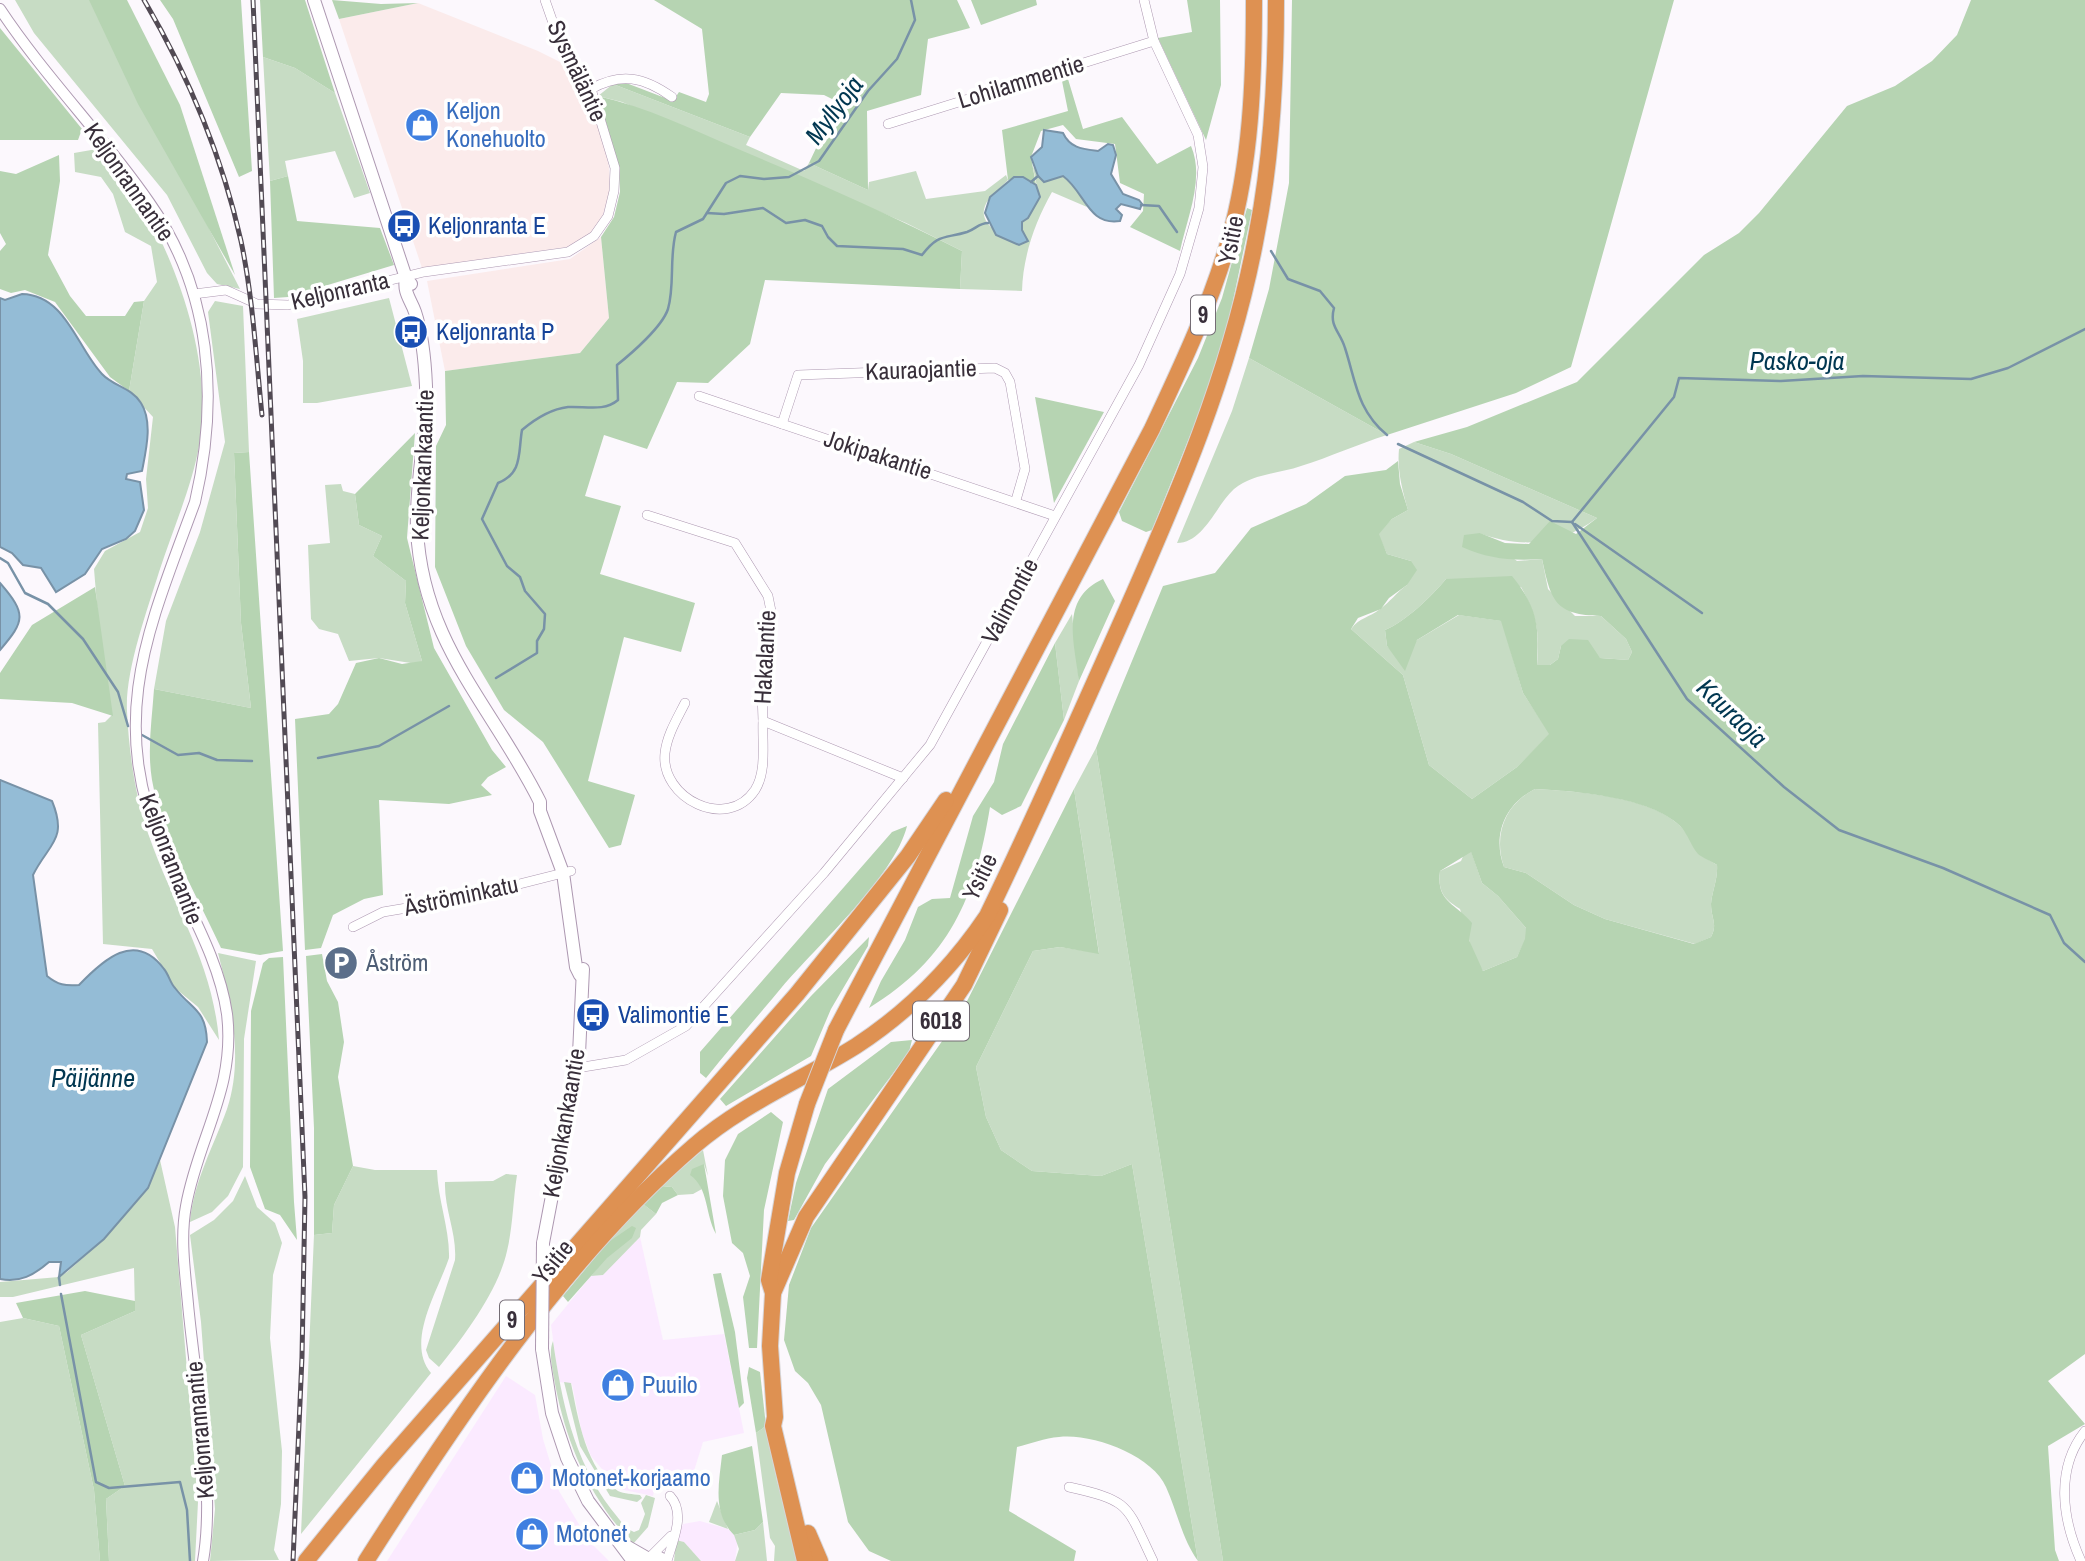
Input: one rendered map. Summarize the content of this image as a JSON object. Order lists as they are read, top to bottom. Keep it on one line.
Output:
{"streets":{"highway":["Ysitie","9","6018"],"main road":["Keljonkankaantie"],"street":["Sysmäläntie","Lohilammentie","Keljonrannantie","Keljonranta","Kauraojantie","Jokipakantie","Valimontie","Hakalantie","Äströminkatu"]},"crossings":[["Sysmäläntie","Keljonranta"],["Sysmäläntie","Keljonkankaantie"],["Lohilammentie","Valimontie"],["Keljonrannantie","Keljonranta"],["Ysitie","9"],["Ysitie","6018"],["Keljonranta","Keljonkankaantie"],["9","6018"],["Kauraojantie","Jokipakantie"],["Jokipakantie","Valimontie"],["Keljonkankaantie","Valimontie"],["Keljonkankaantie","Äströminkatu"],["Valimontie","Hakalantie"]],"water":["Myllyoja","Pasko-oja","Kauraoja","Päijänne"],"places":{"shop":["Keljon Konehuolto","Puuilo","Motonet-korjaamo","Motonet"],"bus stop":["Keljonranta E","Keljonranta P","Valimontie E"],"parking":["Åström"]}}
